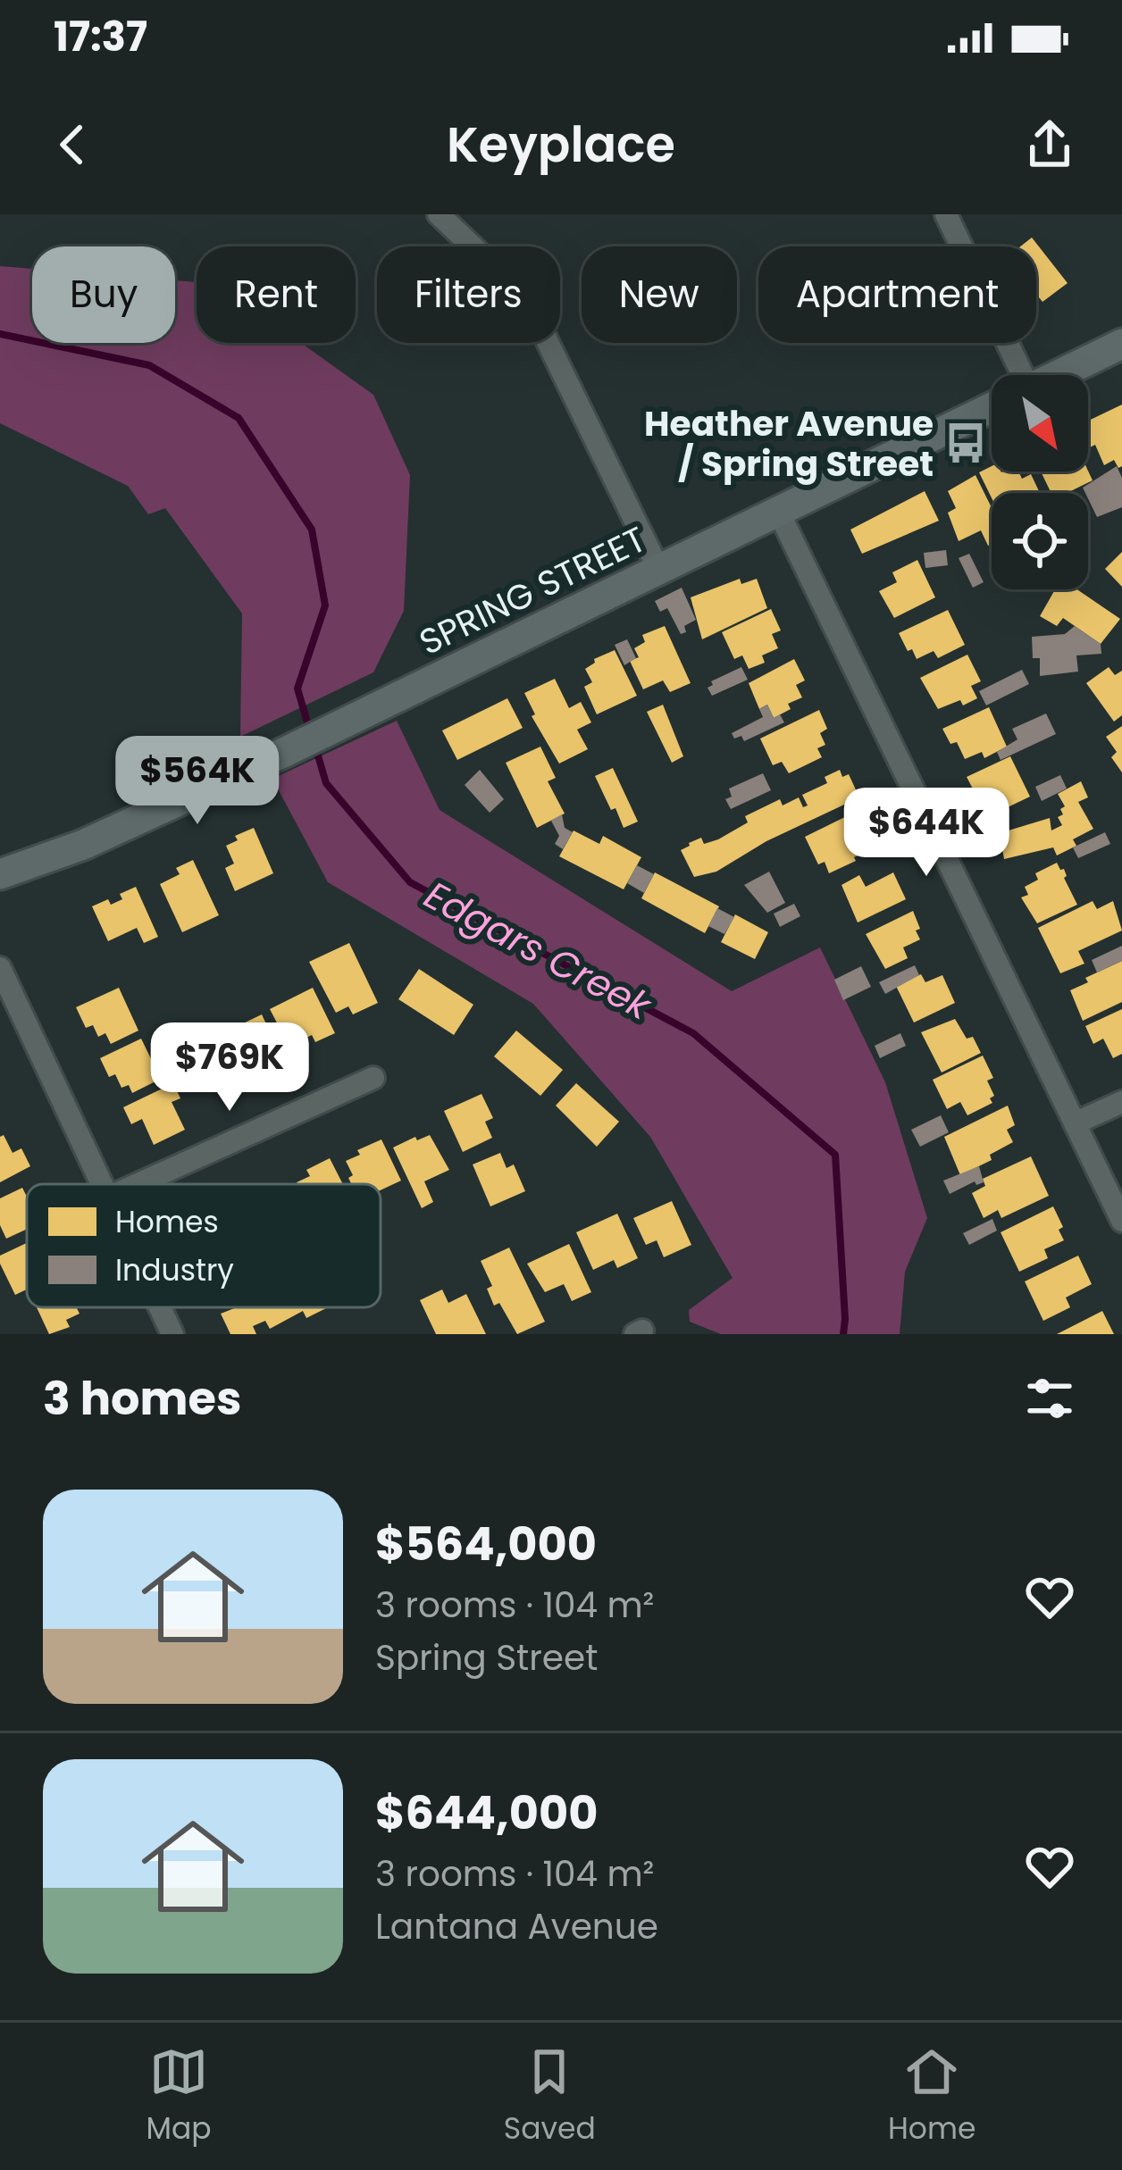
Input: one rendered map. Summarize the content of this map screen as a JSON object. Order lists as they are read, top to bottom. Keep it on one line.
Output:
{"streets":{"street":["SPRING STREET"]},"water":["Edgars Creek"],"places":{"bus stop":["Heather Avenue / Spring Street"]},"legend":["Homes","Industry"],"north":"bottom right","page":{"status":"17:37","header":"Keyplace","chip":["Buy","Rent","Filters","New","Apartment"],"price":["$564K","$644K","$769K"],"heading":"3 homes","list":[{"name":"$564,000","note":"3 rooms · 104 m² · Spring Street"},{"name":"$644,000","note":"3 rooms · 104 m² · Lantana Avenue"}],"tabs":["Map","Saved","Home"]}}
